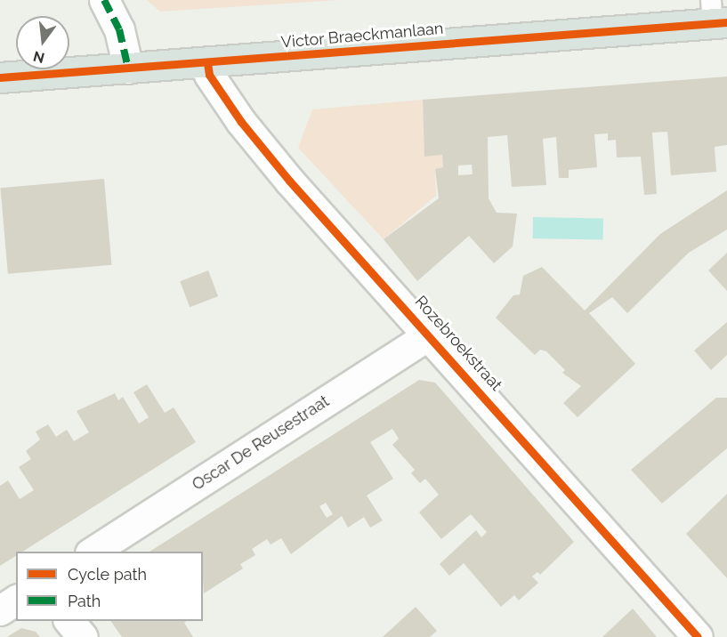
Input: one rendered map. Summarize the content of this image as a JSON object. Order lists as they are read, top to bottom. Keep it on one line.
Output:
{"streets":{"main road":["Victor Braeckmanlaan"],"street":["Rozebroekstraat","Oscar De Reusestraat"]},"crossings":[["Victor Braeckmanlaan","Rozebroekstraat"],["Rozebroekstraat","Oscar De Reusestraat"]],"legend":["Cycle path","Path"],"north":"bottom"}
